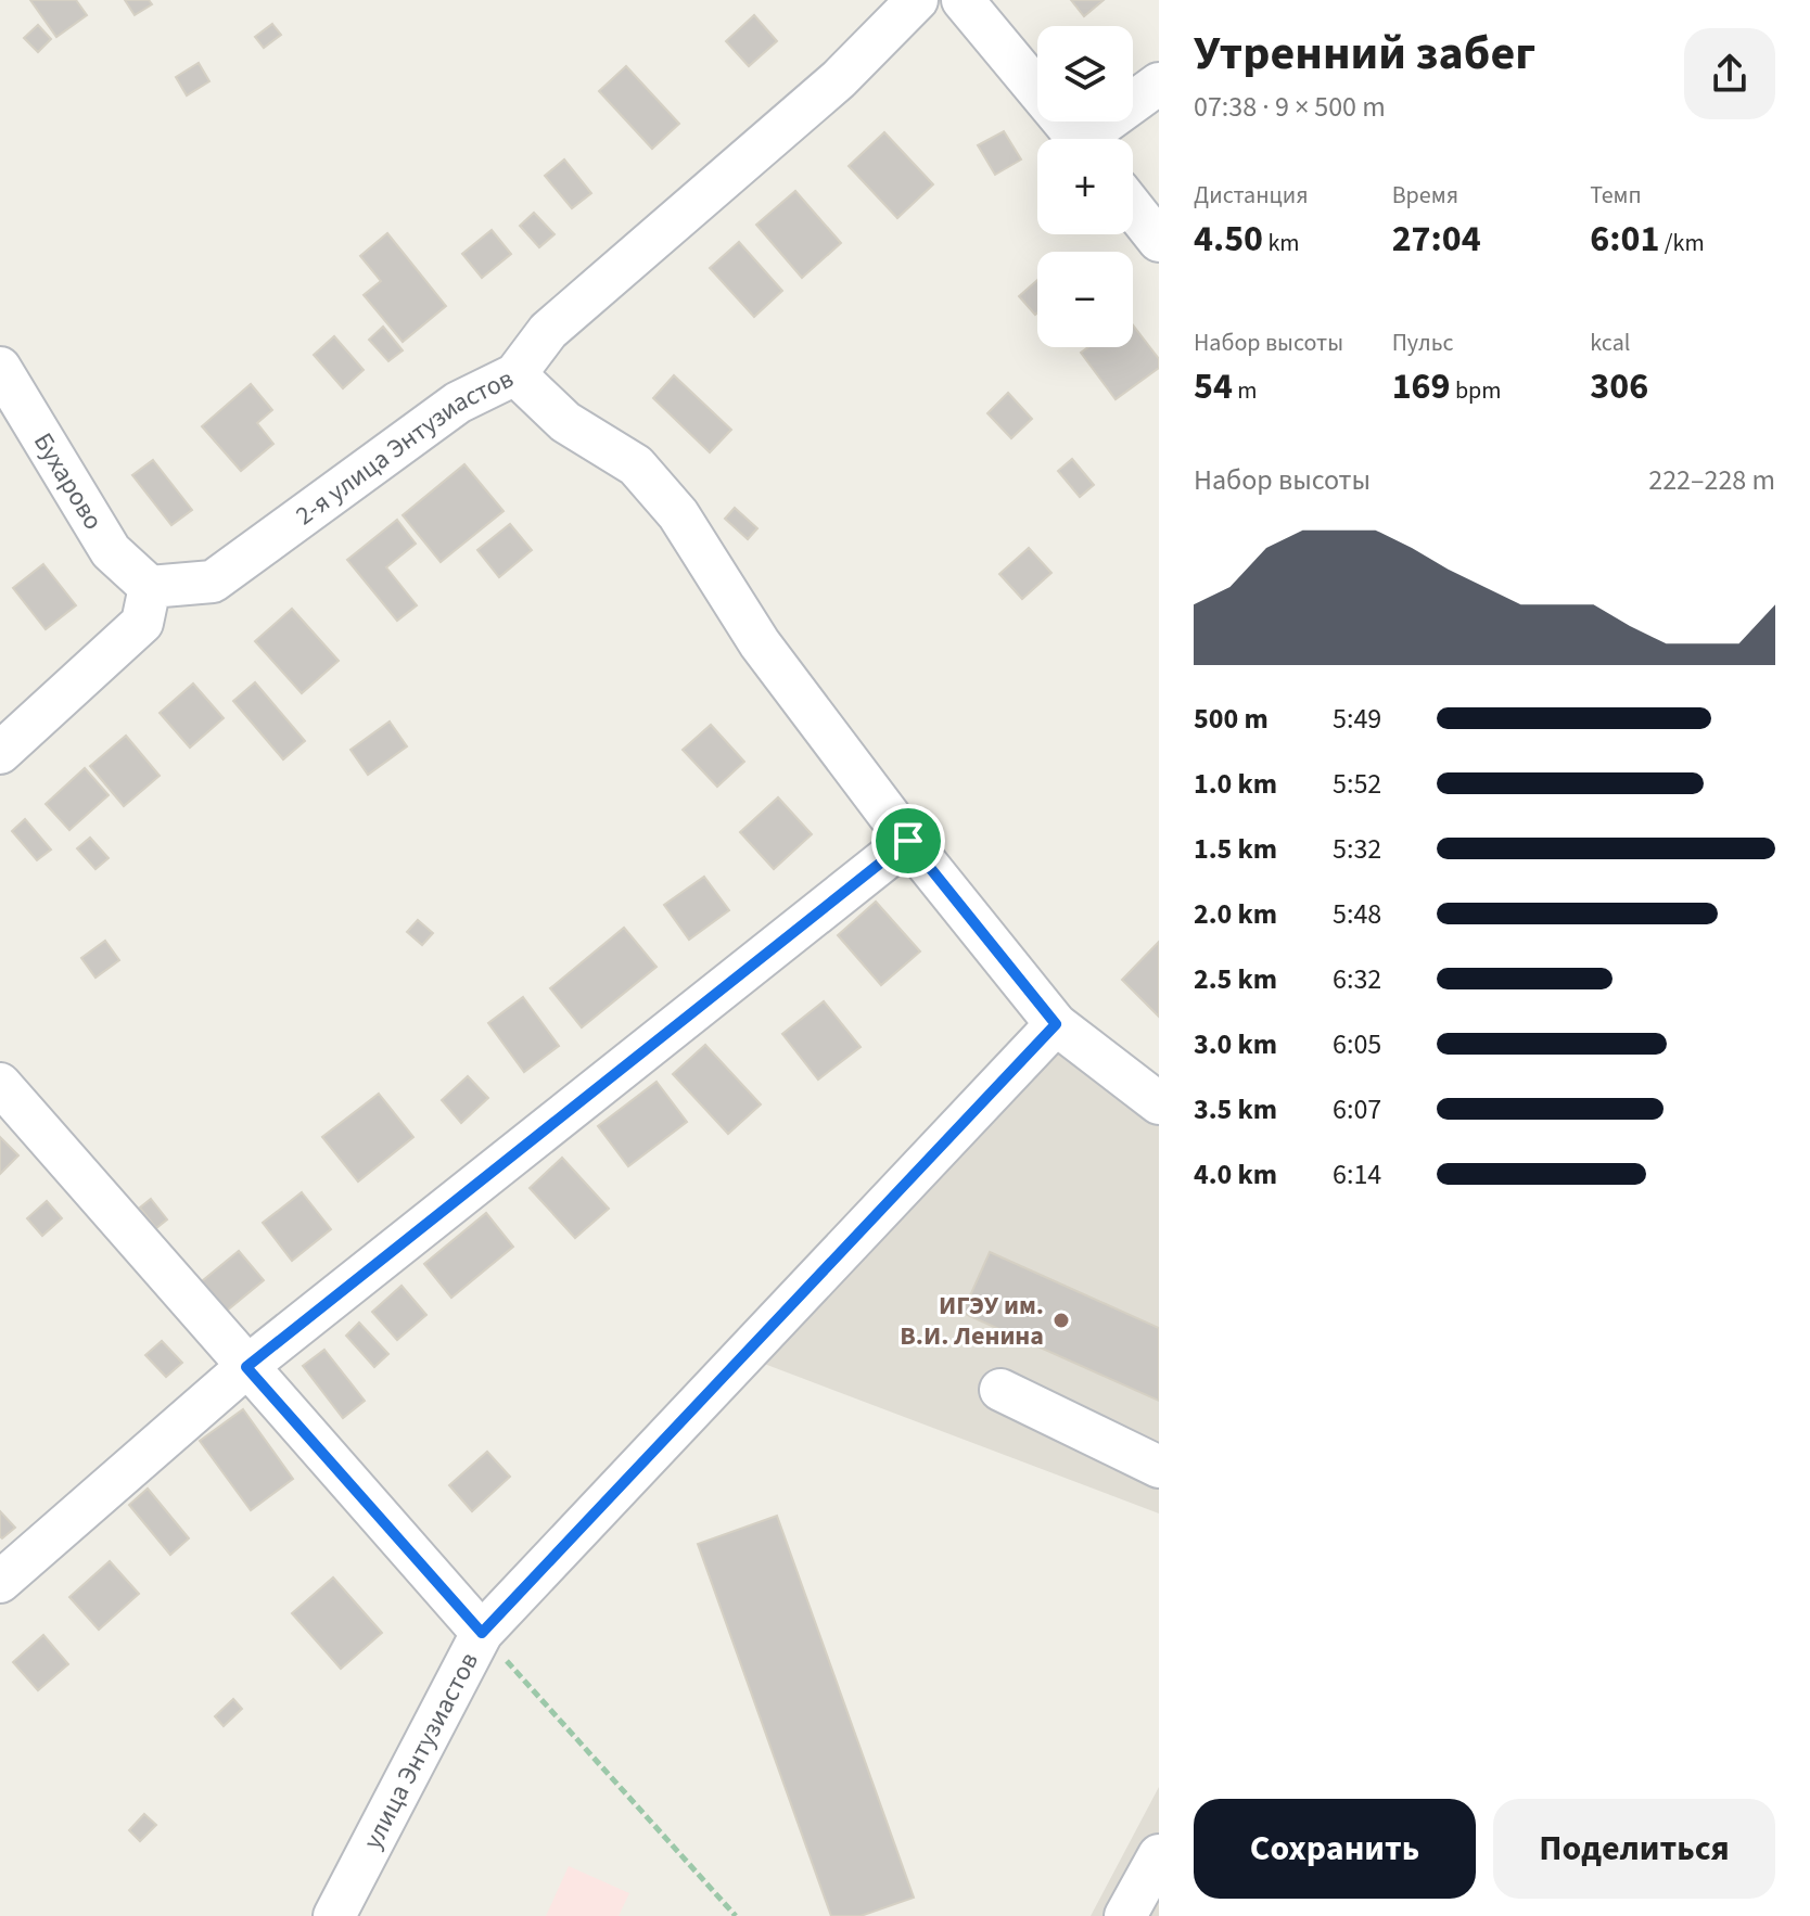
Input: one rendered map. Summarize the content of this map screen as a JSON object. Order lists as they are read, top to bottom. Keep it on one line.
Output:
{"streets":{"street":["2-я улица Энтузиастов","Бухарово","улица Энтузиастов"]},"crossings":[["2-я улица Энтузиастов","Бухарово"]],"places":["ИГЭУ им. В.И. Ленина"],"page":{"heading":["Утренний забег","07:38 · 9 × 500 m"],"map_buttons":["+","−"],"stats":[["Дистанция","4.50 km"],["Время","27:04"],["Темп","6:01 /km"],["Набор высоты","54 m"],["Пульс","169 bpm"],["kcal","306"]],"chart":["Набор высоты","222–228 m"],"list":[{"name":"500 m","note":"5:49"},{"name":"1.0 km","note":"5:52"},{"name":"1.5 km","note":"5:32"},{"name":"2.0 km","note":"5:48"},{"name":"2.5 km","note":"6:32"},{"name":"3.0 km","note":"6:05"},{"name":"3.5 km","note":"6:07"},{"name":"4.0 km","note":"6:14"}],"buttons":["Сохранить","Поделиться"]}}
